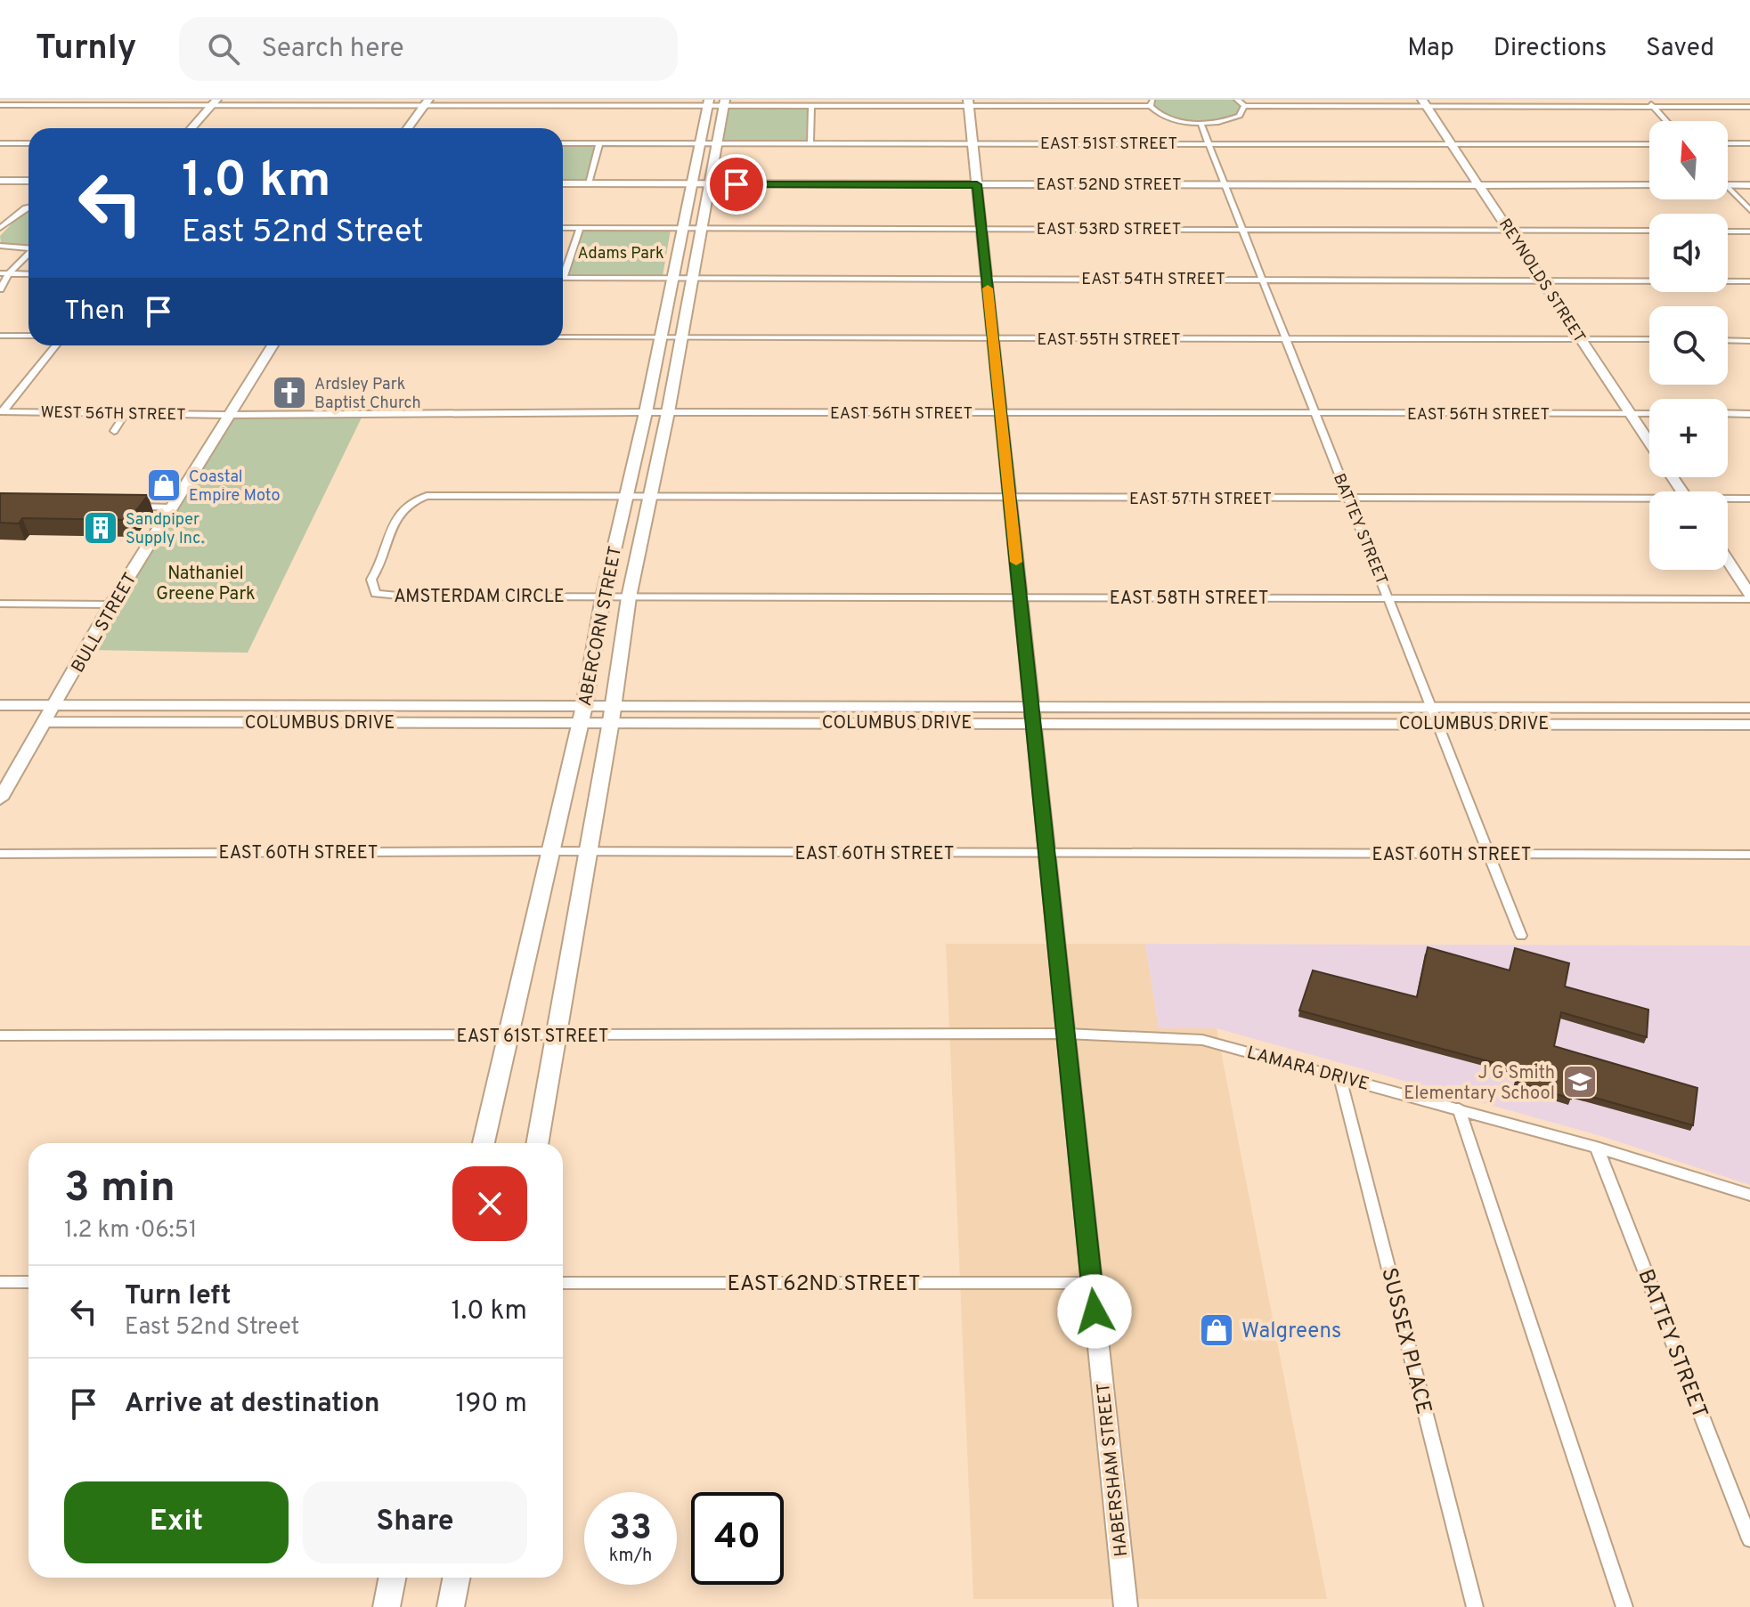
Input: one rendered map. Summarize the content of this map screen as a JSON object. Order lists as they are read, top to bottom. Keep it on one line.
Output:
{"streets":{"main road":["ABERCORN STREET"],"street":["EAST 51ST STREET","EAST 52ND STREET","EAST 53RD STREET","EAST 54TH STREET","REYNOLDS STREET","EAST 55TH STREET","WEST 56TH STREET","EAST 56TH STREET","EAST 57TH STREET","BATTEY STREET","AMSTERDAM CIRCLE","EAST 58TH STREET","BULL STREET","COLUMBUS DRIVE","EAST 60TH STREET","EAST 61ST STREET","LAMARA DRIVE","EAST 62ND STREET","SUSSEX PLACE","HABERSHAM STREET"]},"crossings":[["EAST 51ST STREET","REYNOLDS STREET"],["EAST 51ST STREET","BATTEY STREET"],["EAST 51ST STREET","ABERCORN STREET"],["EAST 51ST STREET","HABERSHAM STREET"],["EAST 52ND STREET","REYNOLDS STREET"],["EAST 52ND STREET","BATTEY STREET"],["EAST 52ND STREET","ABERCORN STREET"],["EAST 52ND STREET","HABERSHAM STREET"],["EAST 53RD STREET","REYNOLDS STREET"],["EAST 53RD STREET","BATTEY STREET"],["EAST 53RD STREET","ABERCORN STREET"],["EAST 53RD STREET","HABERSHAM STREET"],["EAST 54TH STREET","REYNOLDS STREET"],["EAST 54TH STREET","BATTEY STREET"],["EAST 54TH STREET","ABERCORN STREET"],["EAST 54TH STREET","HABERSHAM STREET"],["REYNOLDS STREET","EAST 55TH STREET"],["REYNOLDS STREET","EAST 56TH STREET"],["EAST 55TH STREET","BATTEY STREET"],["EAST 55TH STREET","ABERCORN STREET"],["EAST 55TH STREET","HABERSHAM STREET"],["WEST 56TH STREET","EAST 56TH STREET"],["WEST 56TH STREET","BULL STREET"],["EAST 56TH STREET","BATTEY STREET"],["EAST 56TH STREET","BULL STREET"],["EAST 56TH STREET","ABERCORN STREET"],["EAST 56TH STREET","HABERSHAM STREET"],["EAST 57TH STREET","BATTEY STREET"],["EAST 57TH STREET","AMSTERDAM CIRCLE"],["EAST 57TH STREET","ABERCORN STREET"],["EAST 57TH STREET","HABERSHAM STREET"],["BATTEY STREET","EAST 58TH STREET"],["BATTEY STREET","COLUMBUS DRIVE"],["BATTEY STREET","EAST 60TH STREET"],["BATTEY STREET","LAMARA DRIVE"],["AMSTERDAM CIRCLE","EAST 58TH STREET"],["AMSTERDAM CIRCLE","ABERCORN STREET"],["EAST 58TH STREET","ABERCORN STREET"],["EAST 58TH STREET","HABERSHAM STREET"],["BULL STREET","COLUMBUS DRIVE"],["ABERCORN STREET","COLUMBUS DRIVE"],["ABERCORN STREET","EAST 60TH STREET"],["ABERCORN STREET","EAST 61ST STREET"],["COLUMBUS DRIVE","HABERSHAM STREET"],["EAST 60TH STREET","HABERSHAM STREET"],["EAST 61ST STREET","LAMARA DRIVE"],["EAST 61ST STREET","HABERSHAM STREET"],["LAMARA DRIVE","SUSSEX PLACE"],["LAMARA DRIVE","HABERSHAM STREET"],["EAST 62ND STREET","HABERSHAM STREET"]],"parks":["Adams Park","Nathaniel Greene Park"],"places":{"church":["Ardsley Park Baptist Church"],"shop":["Coastal Empire Moto","Walgreens"],"building":["Sandpiper Supply Inc."],"school or university":["J G Smith Elementary School"]},"north":"top","page":{"header":"Turnly","search":"Search here","nav":["Map","Directions","Saved"],"map_buttons":["+","−"],"turn":["1.0 km","East 52nd Street"],"then":"Then","heading":["3 min","1.2 km · 06:51"],"list":[{"name":"Turn left","note":"East 52nd Street","value":"1.0 km"},{"name":"Arrive at destination","value":"190 m"}],"buttons":["Exit","Share"],"speed":"33 km/h","limit":"40"}}
